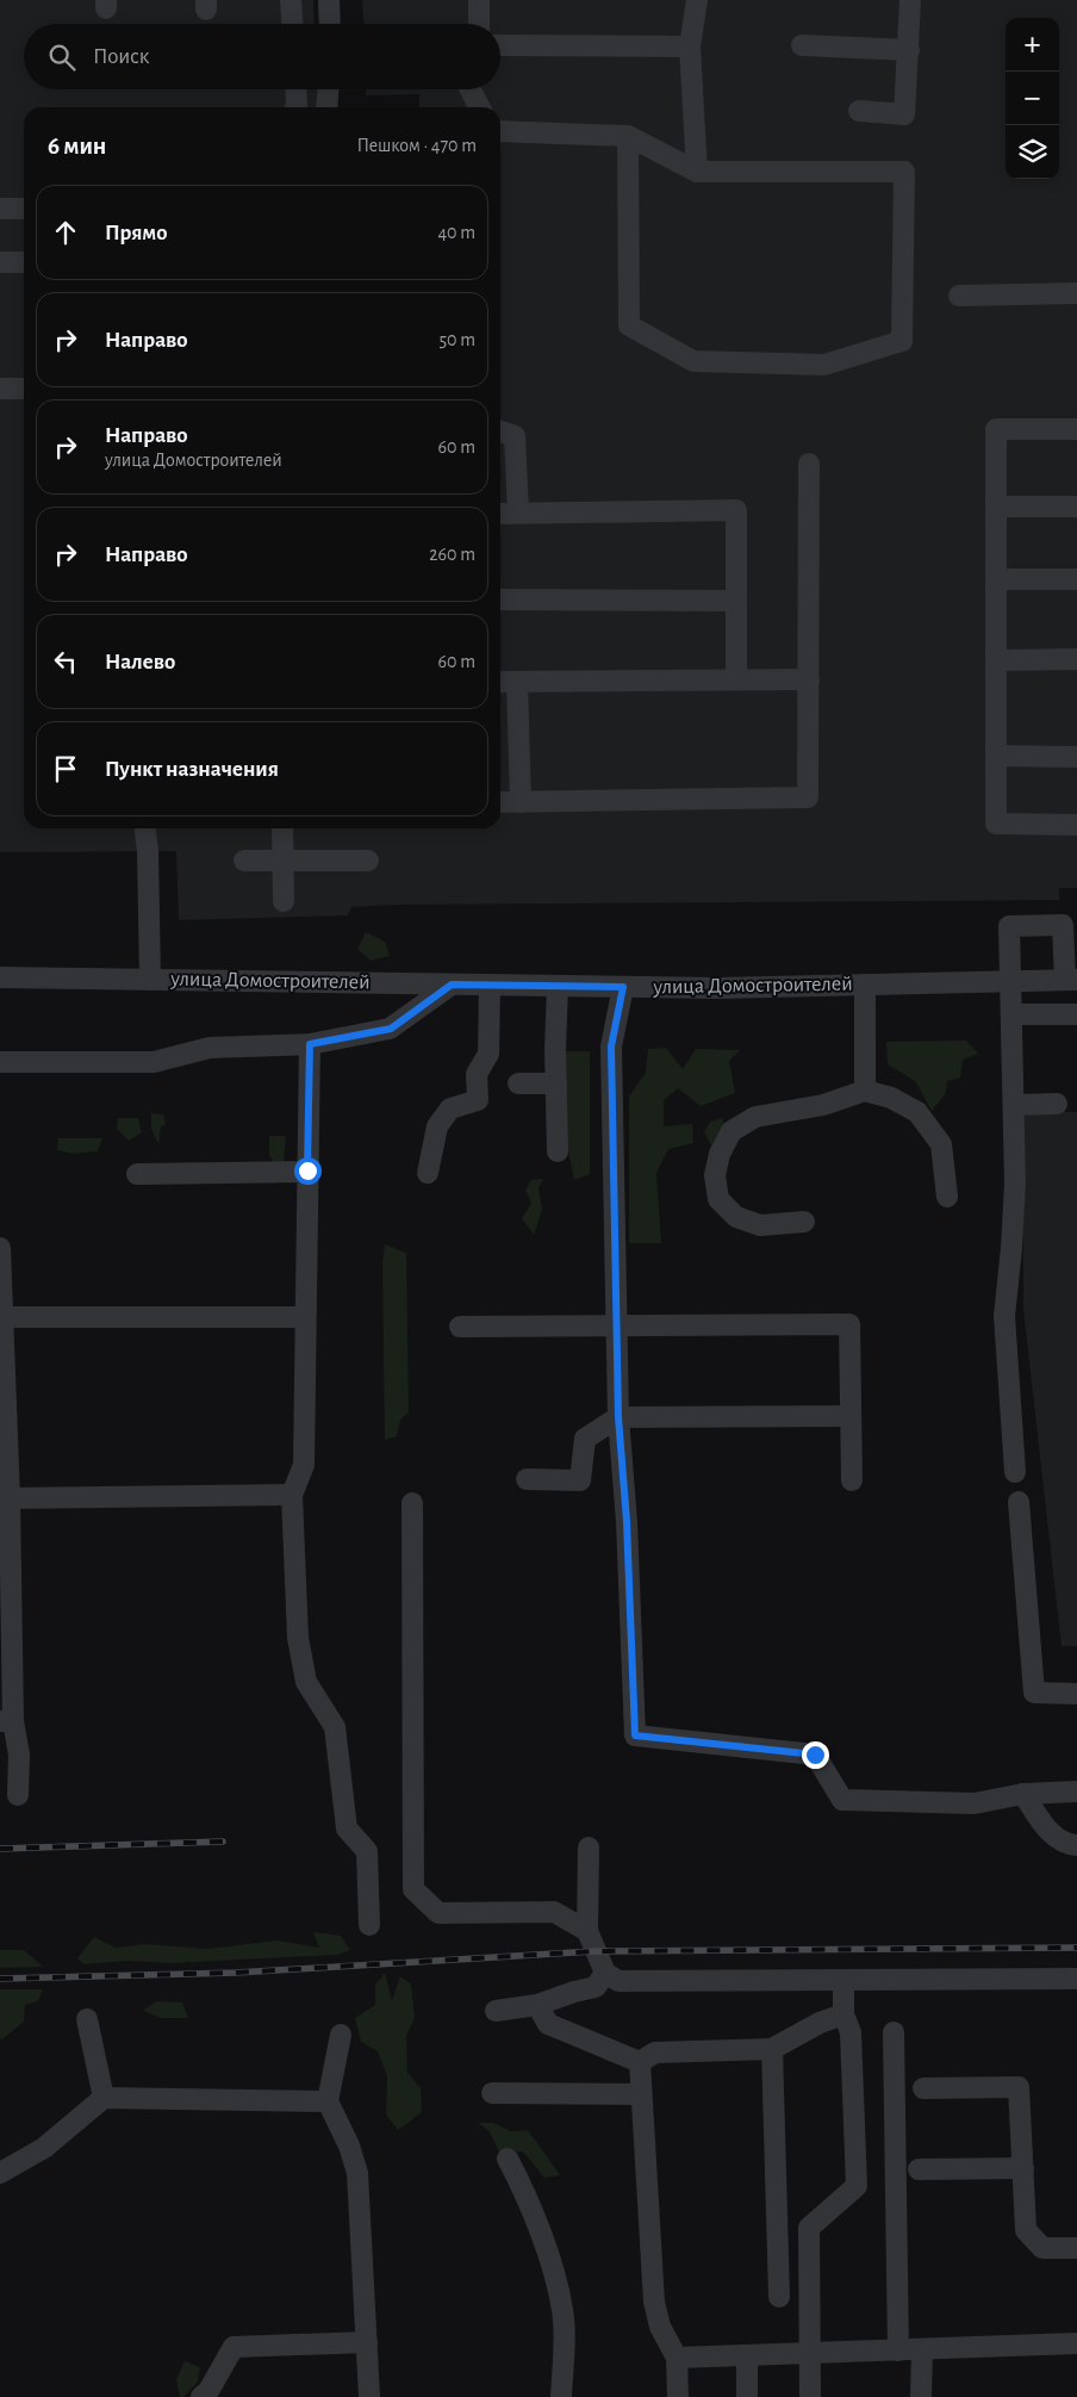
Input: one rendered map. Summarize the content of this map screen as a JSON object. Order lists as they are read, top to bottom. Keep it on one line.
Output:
{"streets":{"street":["улица Домостроителей"]},"page":{"map_buttons":["+","−"],"search":"Поиск","heading":["6 мин","Пешком · 470 m"],"list":[["Прямо","40 m"],["Направо","50 m"],["Направо","улица Домостроителей","60 m"],["Направо","260 m"],["Налево","60 m"],"Пункт назначения"]}}
